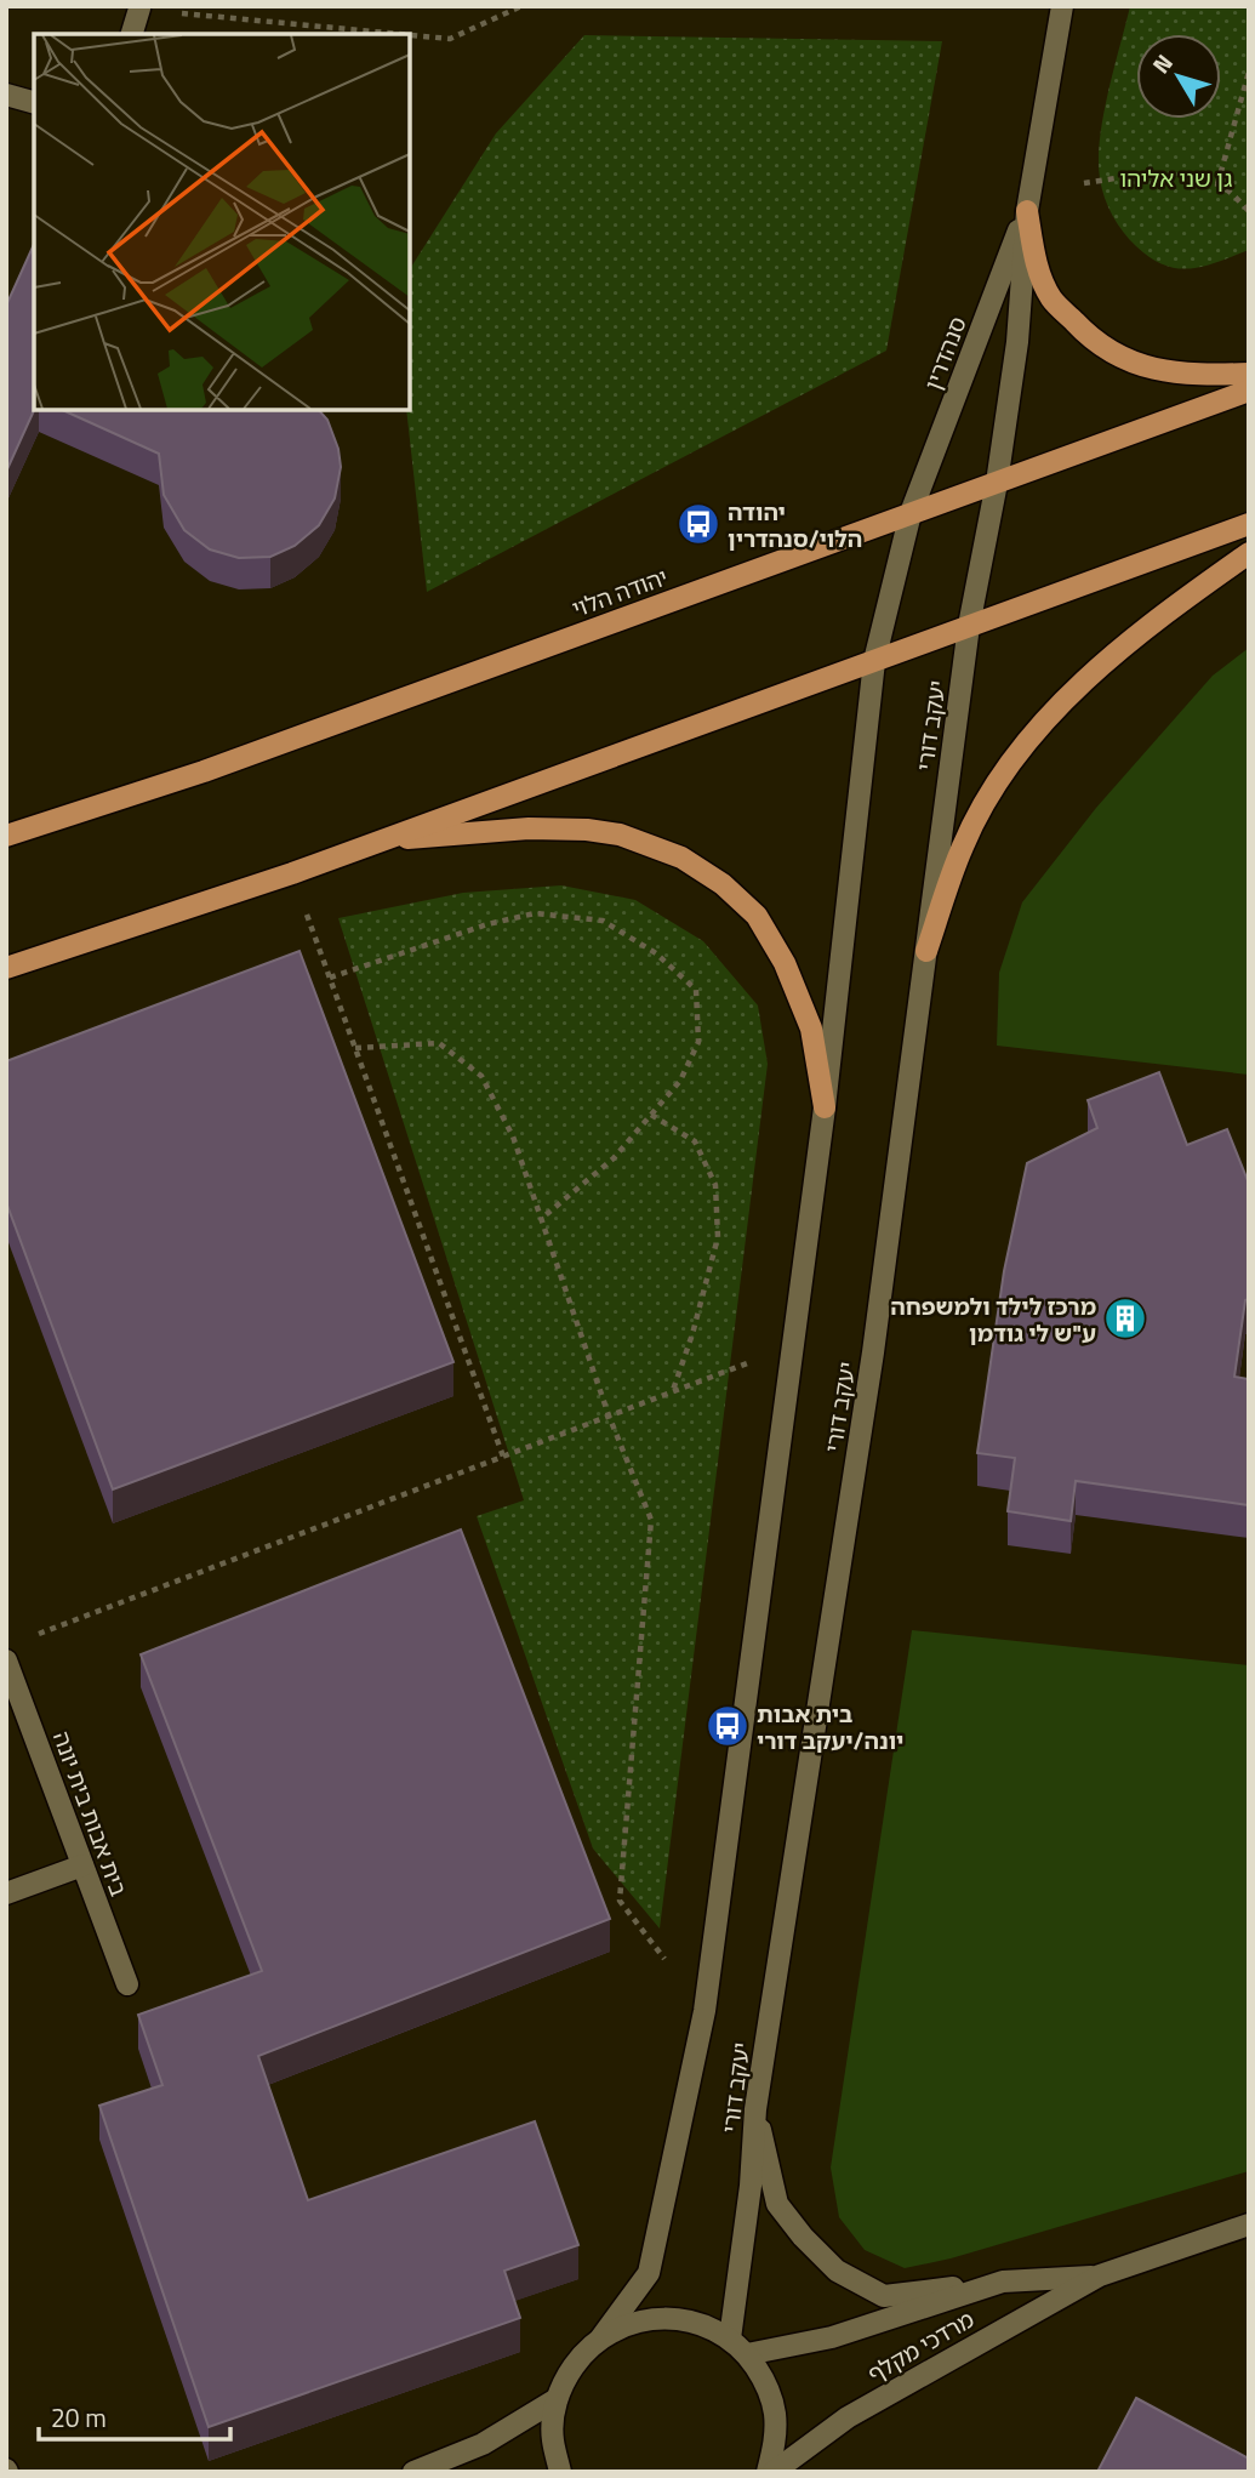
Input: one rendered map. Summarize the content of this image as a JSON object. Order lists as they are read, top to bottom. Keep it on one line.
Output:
{"streets":{"main road":["יהודה הלוי"],"street":["סנהדרין","יעקב דורי","בית אבות בית יונה","מרדכי מקלף"]},"crossings":[["סנהדרין","יהודה הלוי"],["סנהדרין","יעקב דורי"],["יהודה הלוי","יעקב דורי"]],"parks":["גן שני אליהו"],"places":{"bus stop":["יהודה הלוי/סנהדרין","בית אבות יונה/יעקב דורי"],"building":["מרכז לילד ולמשפחה ע\"ש לי גודמן"]},"scale_bar":"20 m","north":"top left"}
